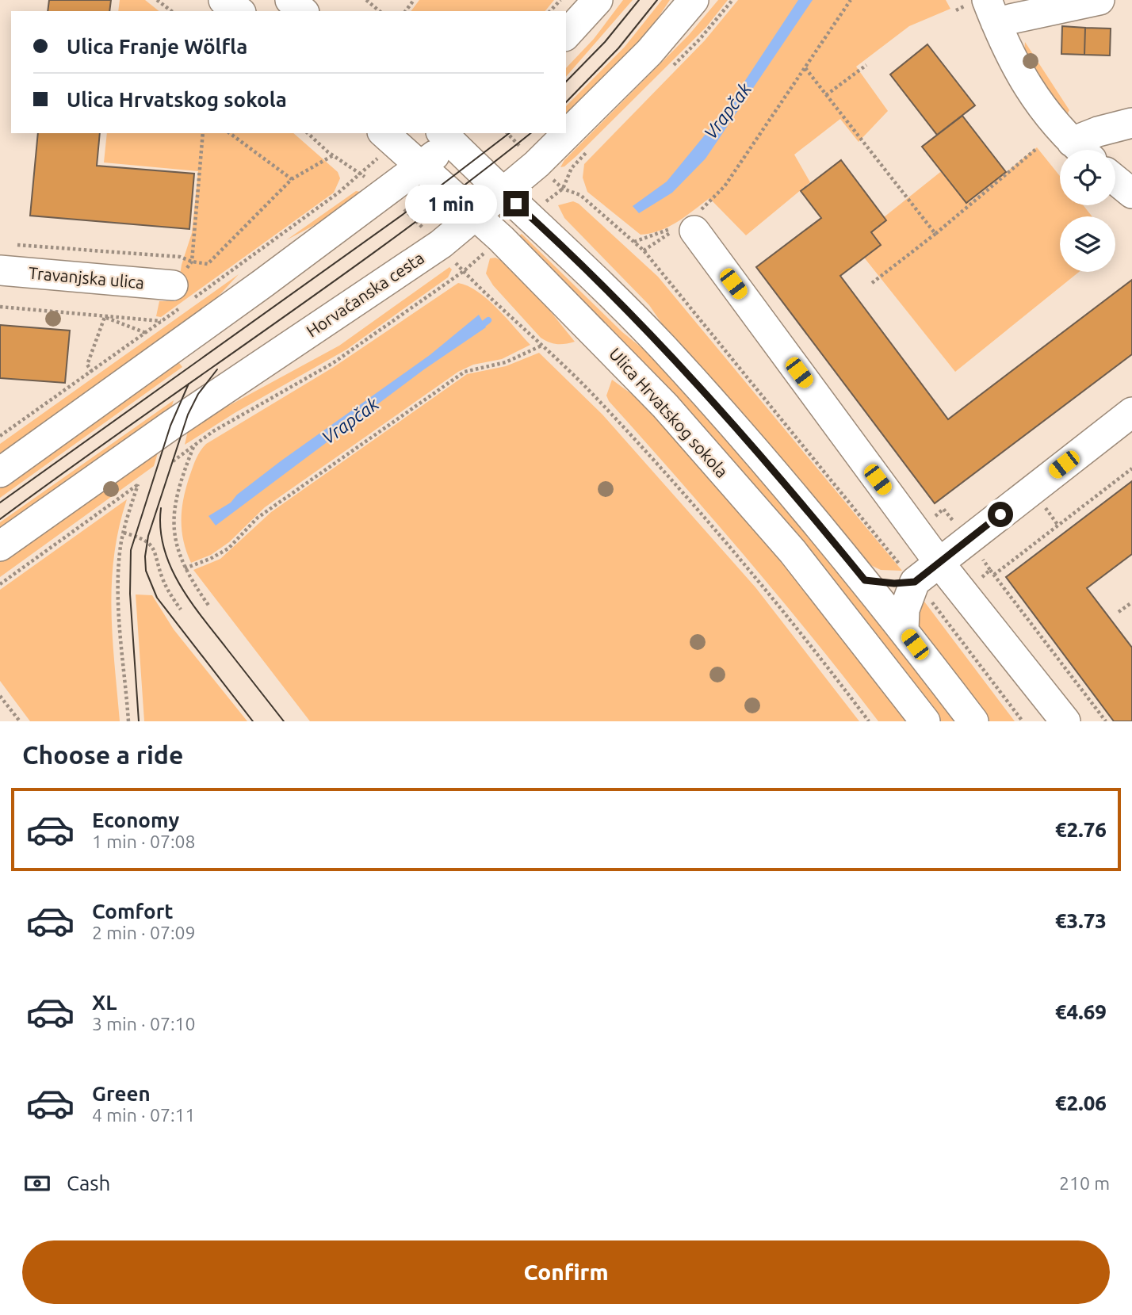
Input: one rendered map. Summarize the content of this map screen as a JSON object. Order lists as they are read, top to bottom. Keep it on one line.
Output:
{"streets":{"street":["Travanjska ulica","Horvaćanska cesta","Ulica Hrvatskog sokola"]},"crossings":[["Horvaćanska cesta","Ulica Hrvatskog sokola"]],"water":["Vrapčak"],"page":{"banner":["Ulica Franje Wölfla","Ulica Hrvatskog sokola"],"bubble":"1 min","heading":"Choose a ride","list":[{"name":"Economy","note":"1 min · 07:08","value":"€2.76"},{"name":"Comfort","note":"2 min · 07:09","value":"€3.73"},{"name":"XL","note":"3 min · 07:10","value":"€4.69"},{"name":"Green","note":"4 min · 07:11","value":"€2.06"}],"pay":["Cash","210 m"],"buttons":"Confirm"}}
